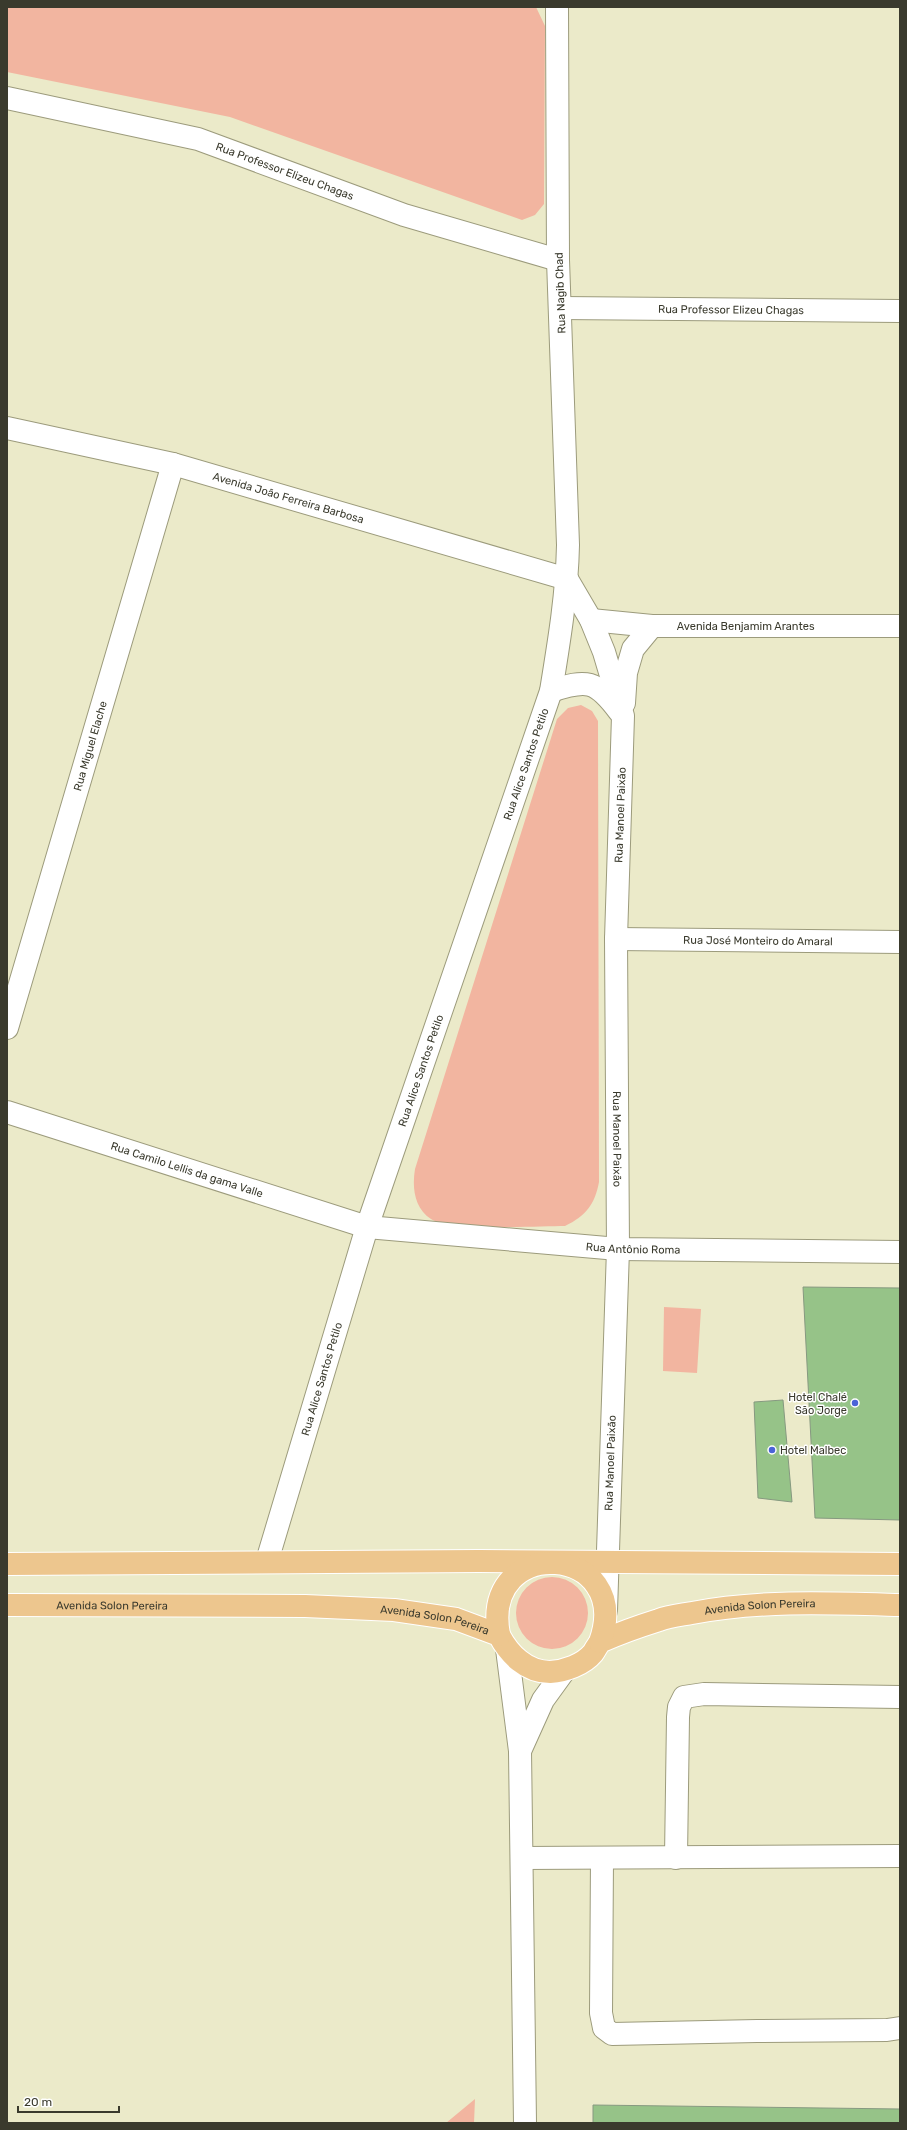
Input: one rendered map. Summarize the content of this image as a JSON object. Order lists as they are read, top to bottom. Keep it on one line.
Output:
{"streets":{"main road":["Avenida Solon Pereira"],"street":["Rua Professor Elizeu Chagas","Rua Nagib Chad","Avenida João Ferreira Barbosa","Avenida Benjamim Arantes","Rua Miguel Elache","Rua Alice Santos Petilo","Rua Manoel Paixão","Rua José Monteiro do Amaral","Rua Camilo Lellis da gama Valle","Rua Antônio Roma"]},"crossings":[["Rua Professor Elizeu Chagas","Rua Nagib Chad"],["Rua Nagib Chad","Avenida João Ferreira Barbosa"],["Rua Nagib Chad","Rua Alice Santos Petilo"],["Rua Nagib Chad","Rua Manoel Paixão"],["Avenida João Ferreira Barbosa","Rua Miguel Elache"],["Avenida João Ferreira Barbosa","Rua Alice Santos Petilo"],["Avenida João Ferreira Barbosa","Rua Manoel Paixão"],["Avenida Benjamim Arantes","Rua Manoel Paixão"],["Rua Alice Santos Petilo","Rua Manoel Paixão"],["Rua Alice Santos Petilo","Rua Camilo Lellis da gama Valle"],["Rua Alice Santos Petilo","Rua Antônio Roma"],["Rua Manoel Paixão","Rua José Monteiro do Amaral"],["Rua Manoel Paixão","Rua Antônio Roma"],["Rua Manoel Paixão","Avenida Solon Pereira"],["Rua Camilo Lellis da gama Valle","Rua Antônio Roma"]],"places":["Hotel Chalé São Jorge","Hotel Malbec"],"scale_bar":"20 m"}
